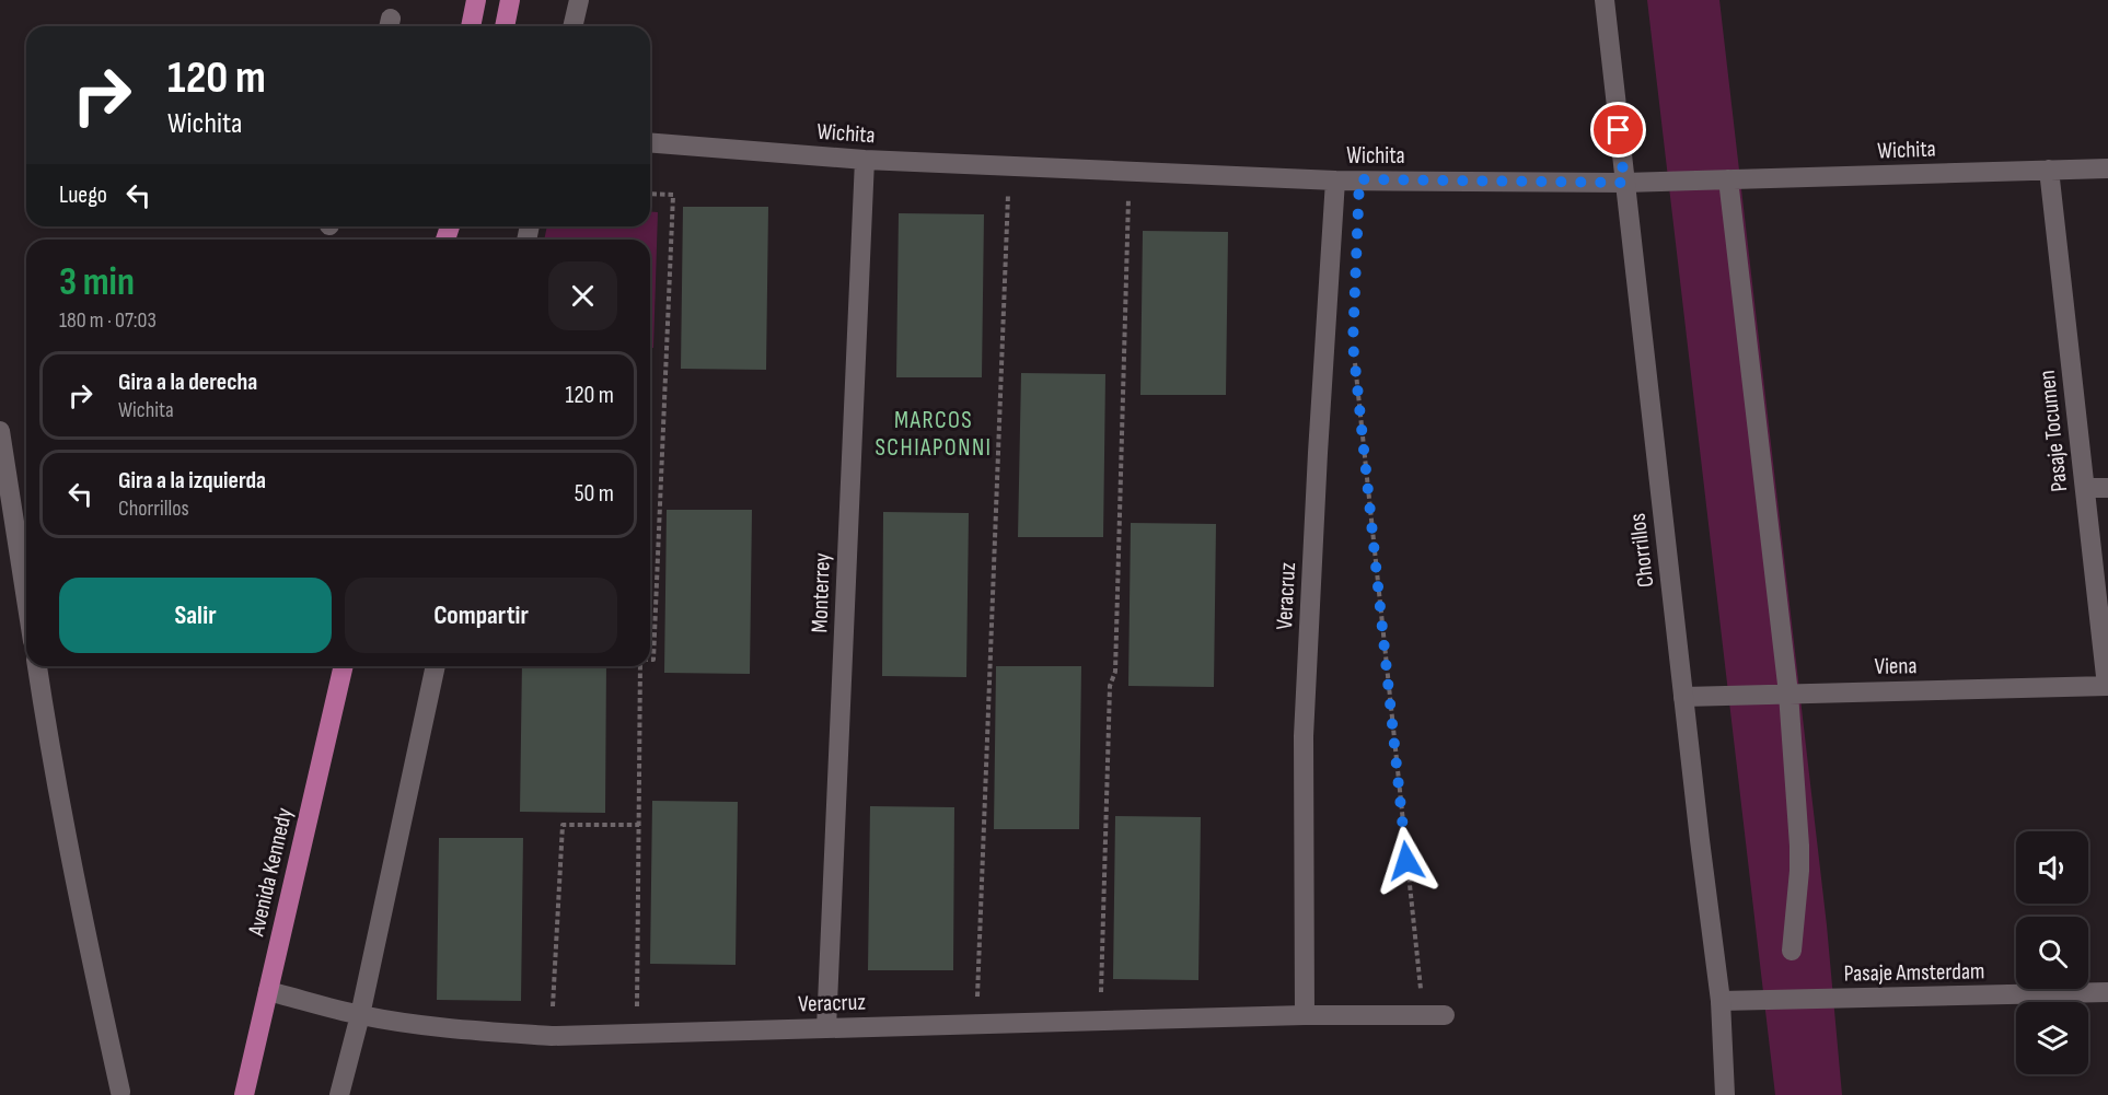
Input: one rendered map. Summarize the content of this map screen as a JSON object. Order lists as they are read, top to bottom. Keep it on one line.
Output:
{"streets":{"main road":["Avenida Kennedy"],"street":["Wichita","Pasaje Tocumen","Chorrillos","Monterrey","Veracruz","Viena","Pasaje Amsterdam"]},"crossings":[["Wichita","Pasaje Tocumen"],["Wichita","Chorrillos"],["Wichita","Monterrey"],["Wichita","Veracruz"],["Pasaje Tocumen","Viena"],["Chorrillos","Viena"],["Chorrillos","Pasaje Amsterdam"],["Monterrey","Veracruz"],["Veracruz","Avenida Kennedy"]],"districts":["MARCOS SCHIAPONNI"],"page":{"turn":["120 m","Wichita"],"then":"Luego","heading":["3 min","180 m · 07:03"],"list":[{"name":"Gira a la derecha","note":"Wichita","value":"120 m"},{"name":"Gira a la izquierda","note":"Chorrillos","value":"50 m"}],"buttons":["Salir","Compartir"]}}
